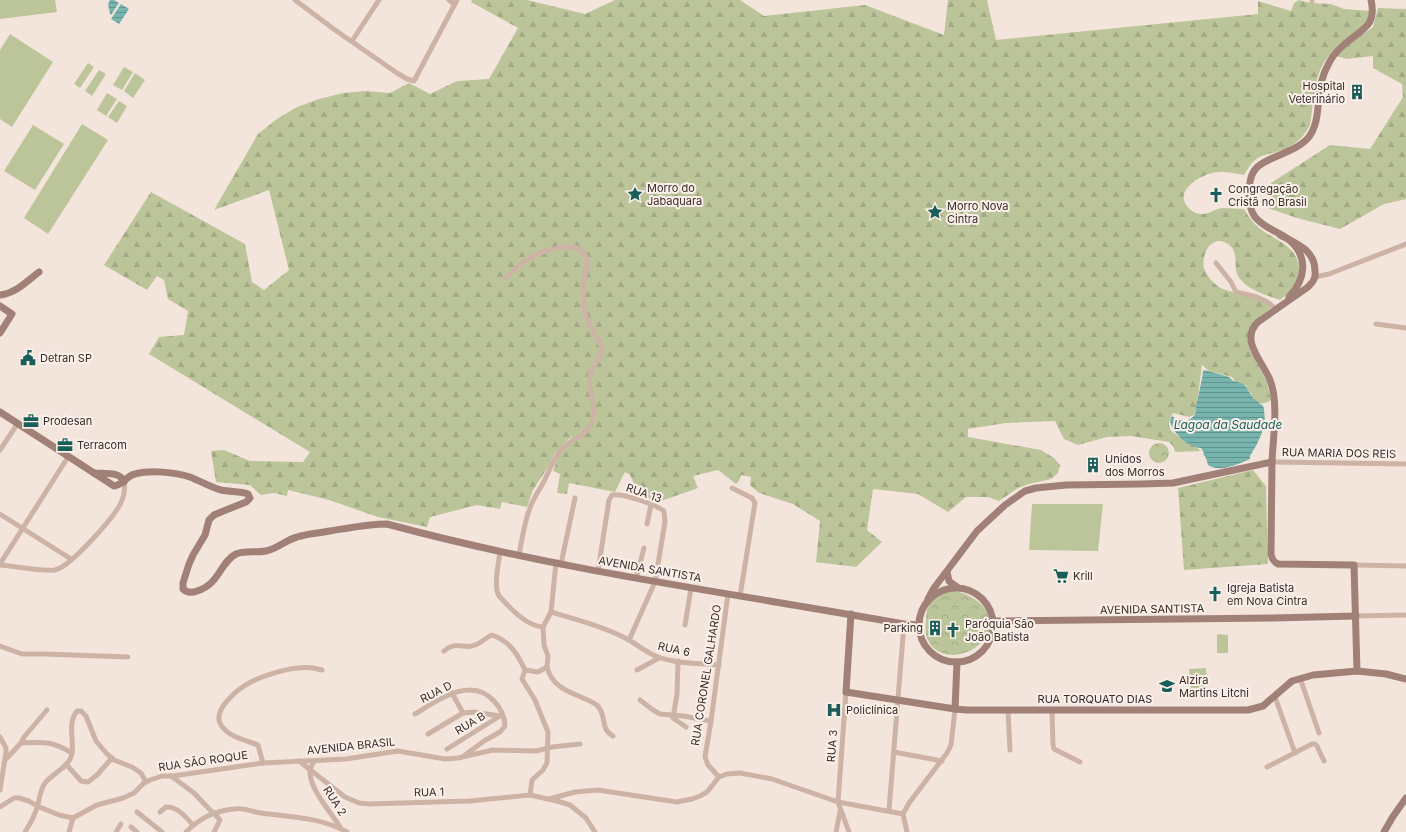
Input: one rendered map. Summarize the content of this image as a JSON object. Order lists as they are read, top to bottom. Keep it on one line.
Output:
{"streets":{"street":["RUA MARIA DOS REIS","RUA 13","AVENIDA SANTISTA","RUA 6","RUA CORONEL GALHARDO","RUA D","RUA TORQUATO DIAS","RUA B","AVENIDA BRASIL","RUA 3","RUA SÃO ROQUE","RUA 1","RUA 2"]},"crossings":[["RUA 13","AVENIDA SANTISTA"],["RUA 13","RUA 6"],["AVENIDA SANTISTA","RUA CORONEL GALHARDO"],["RUA 6","RUA CORONEL GALHARDO"],["RUA D","RUA B"],["RUA TORQUATO DIAS","RUA 3"],["AVENIDA BRASIL","RUA 1"],["RUA 1","RUA 2"]],"water":["Lagoa da Saudade"],"places":{"building":["Hospital Veterinário","Unidos dos Morros","Parking"],"place":["Morro do Jabaquara","Morro Nova Cintra"],"church":["Congregação Cristã no Brasil","Igreja Batista em Nova Cintra","Paróquia São João Batista"],"public building":["Detran SP"],"office":["Prodesan","Terracom"],"supermarket":["Krill"],"school or university":["Alzira Martins Litchi"],"hospital":["Policlínica"]}}
